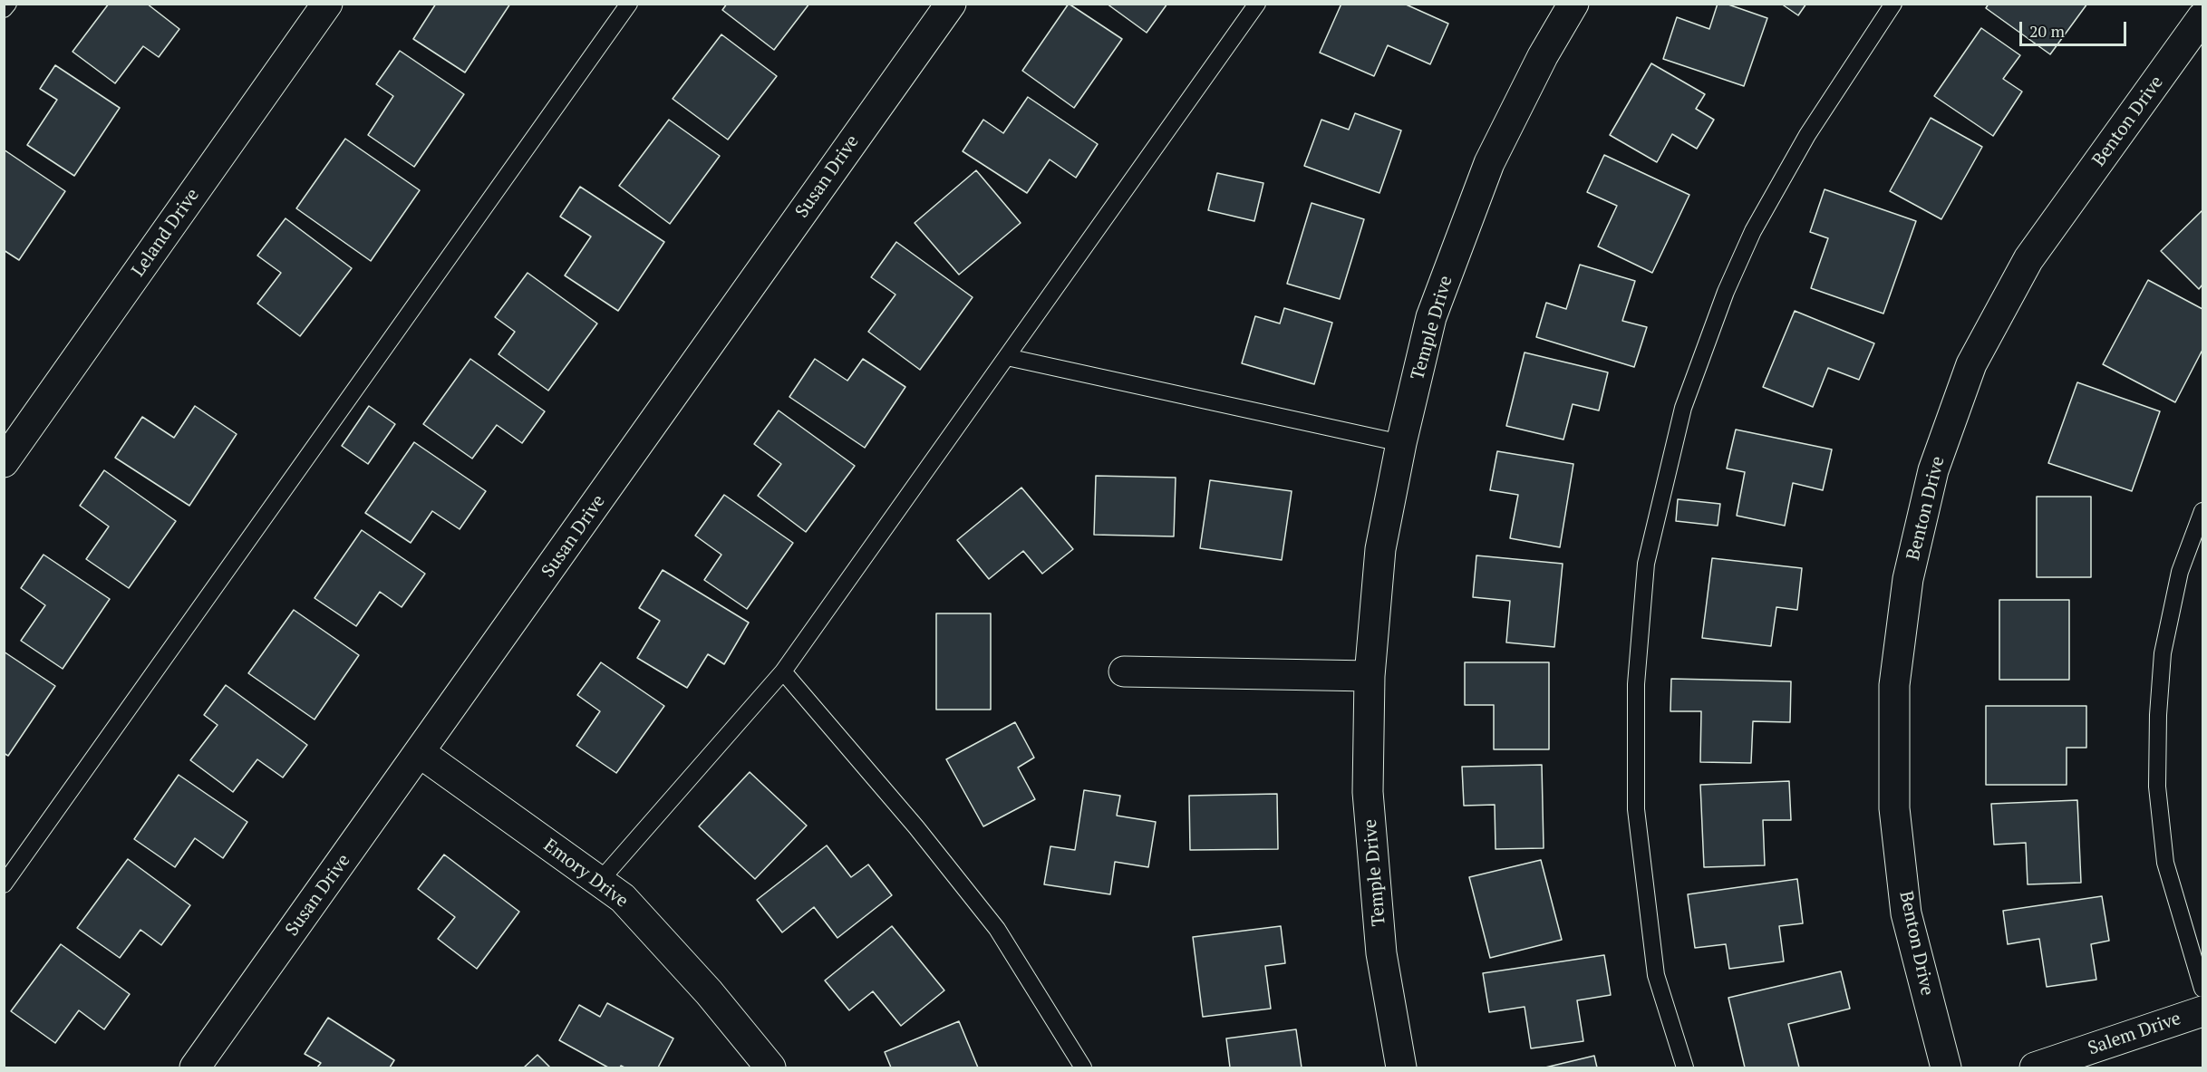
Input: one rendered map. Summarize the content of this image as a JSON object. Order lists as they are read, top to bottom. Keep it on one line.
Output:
{"streets":{"street":["Benton Drive","Susan Drive","Leland Drive","Temple Drive","Emory Drive","Salem Drive"]},"crossings":[["Susan Drive","Emory Drive"]],"scale_bar":"20 m"}
